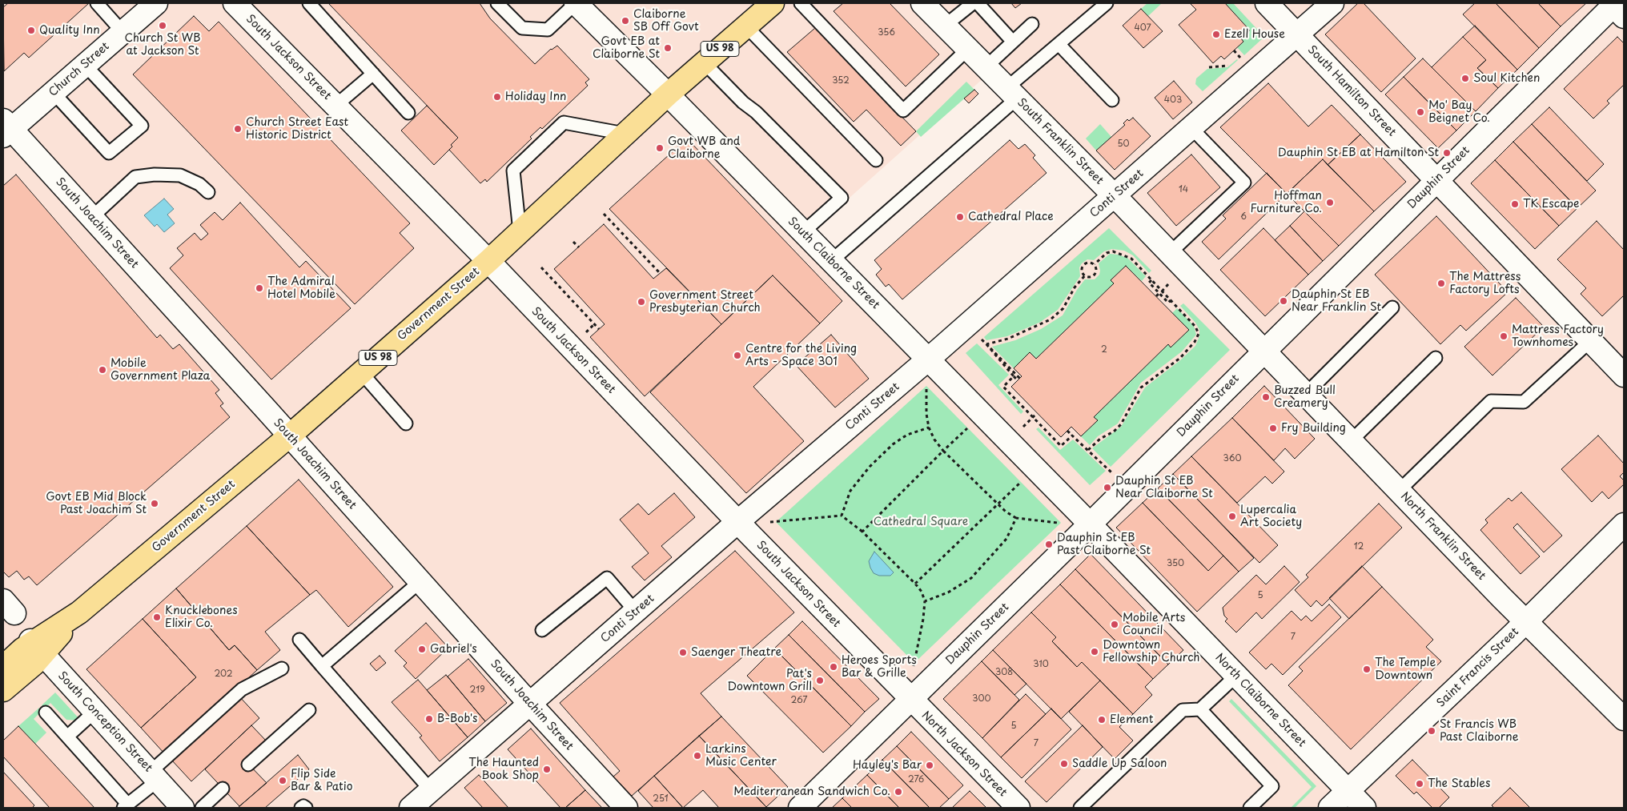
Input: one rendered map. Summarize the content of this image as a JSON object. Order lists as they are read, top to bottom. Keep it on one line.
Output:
{"streets":{"main road":["US 98","Government Street"],"street":["South Jackson Street","Church Street","South Hamilton Street","South Franklin Street","Dauphin Street","Conti Street","South Joachim Street","South Claiborne Street","North Franklin Street","Saint Francis Street","North Claiborne Street","South Conception Street","North Jackson Street"]},"crossings":[["South Jackson Street","Dauphin Street"],["South Jackson Street","Conti Street"],["South Jackson Street","Government Street"],["South Jackson Street","North Jackson Street"],["Church Street","South Joachim Street"],["South Hamilton Street","Dauphin Street"],["South Hamilton Street","Conti Street"],["South Franklin Street","Dauphin Street"],["South Franklin Street","Conti Street"],["South Franklin Street","North Franklin Street"],["Dauphin Street","South Claiborne Street"],["Dauphin Street","North Franklin Street"],["Dauphin Street","North Claiborne Street"],["Dauphin Street","North Jackson Street"],["Conti Street","South Joachim Street"],["Conti Street","South Claiborne Street"],["South Joachim Street","Government Street"],["South Claiborne Street","Government Street"],["South Claiborne Street","North Claiborne Street"],["Government Street","South Conception Street"],["North Franklin Street","Saint Francis Street"],["Saint Francis Street","North Claiborne Street"]],"parks":["Cathedral Square"],"places":["Claiborne SB Off Govt","Church St WB at Jackson St","Quality Inn","Ezell House","Govt EB at Claiborne St","Soul Kitchen","Holiday Inn","Mo' Bay Beignet Co.","Church Street East Historic District","Govt WB and Claiborne","Dauphin St EB at Hamilton St","Hoffman Furniture Co.","TK Escape","Cathedral Place","The Mattress Factory Lofts","The Admiral Hotel Mobile","Dauphin St EB Near Franklin St","Government Street Presbyterian Church","Mattress Factory Townhomes","Centre for the Living Arts - Space 301","Mobile Government Plaza","Buzzed Bull Creamery","Fry Building","Dauphin St EB Near Claiborne St","Govt EB Mid Block Past Joachim St","Lupercalia Art Society","Dauphin St EB Past Claiborne St","Knucklebones Elixir Co.","Mobile Arts Council","Gabriel's","Downtown Fellowship Church","Saenger Theatre","Heroes Sports Bar & Grille","The Temple Downtown","Pat's Downtown Grill","B-Bob's","Element","St Francis WB Past Claiborne","Larkins Music Center","Saddle Up Saloon","Hayley's Bar","The Haunted Book Shop","Flip Side Bar & Patio","The Stables","Mediterranean Sandwich Co."],"house_numbers":["407","356","352","403","50","14","6","2","360","12","350","5","7","310","308","202","219","300","267","5","7","276","251"]}
